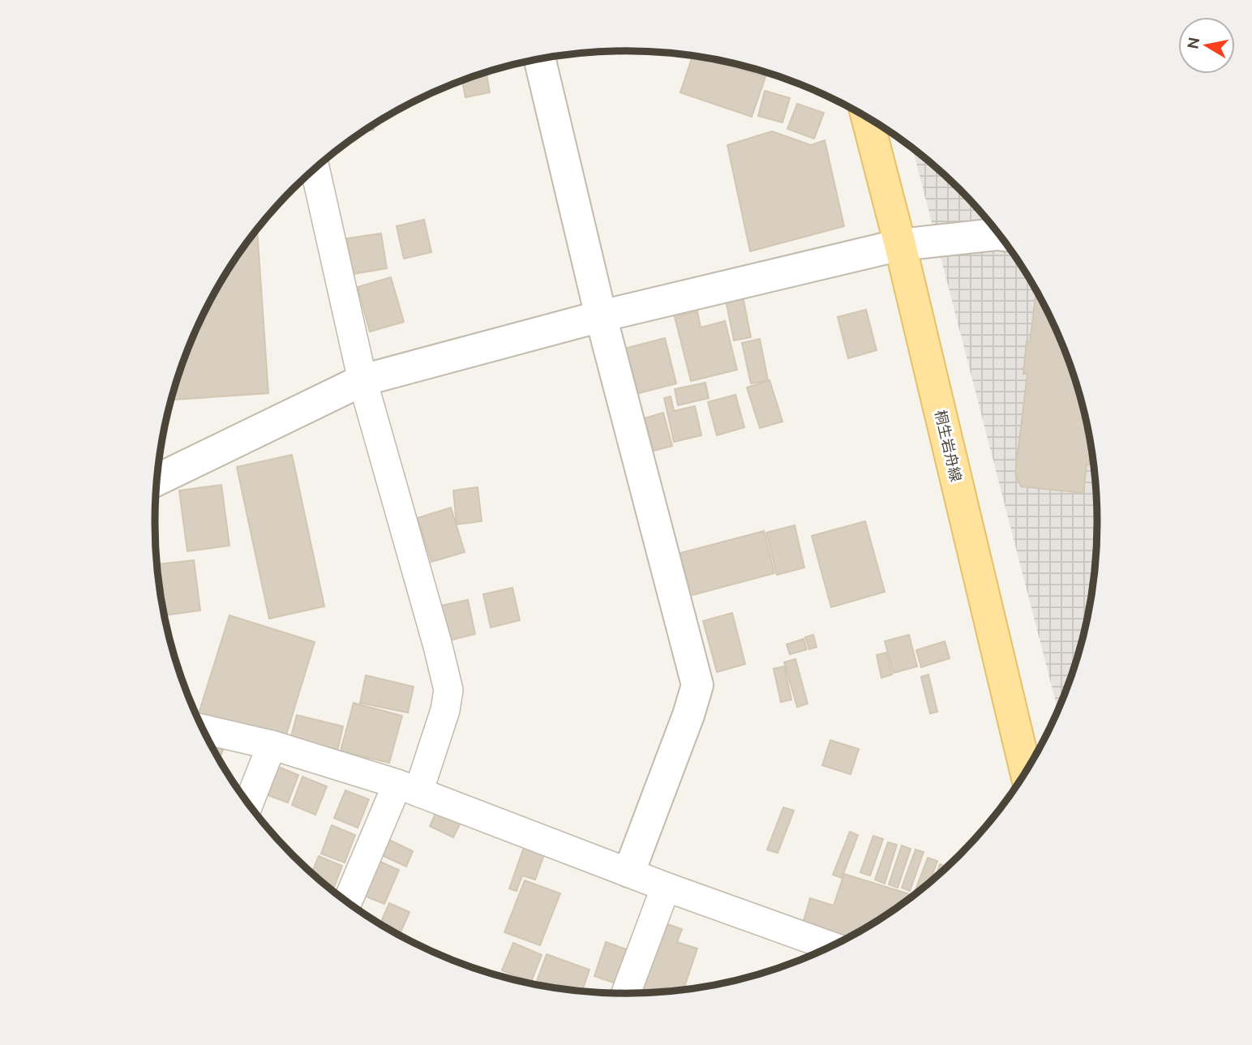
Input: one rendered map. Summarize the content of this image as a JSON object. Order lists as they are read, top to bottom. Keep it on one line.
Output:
{"streets":{"main road":["桐生岩舟線"]},"north":"left"}
